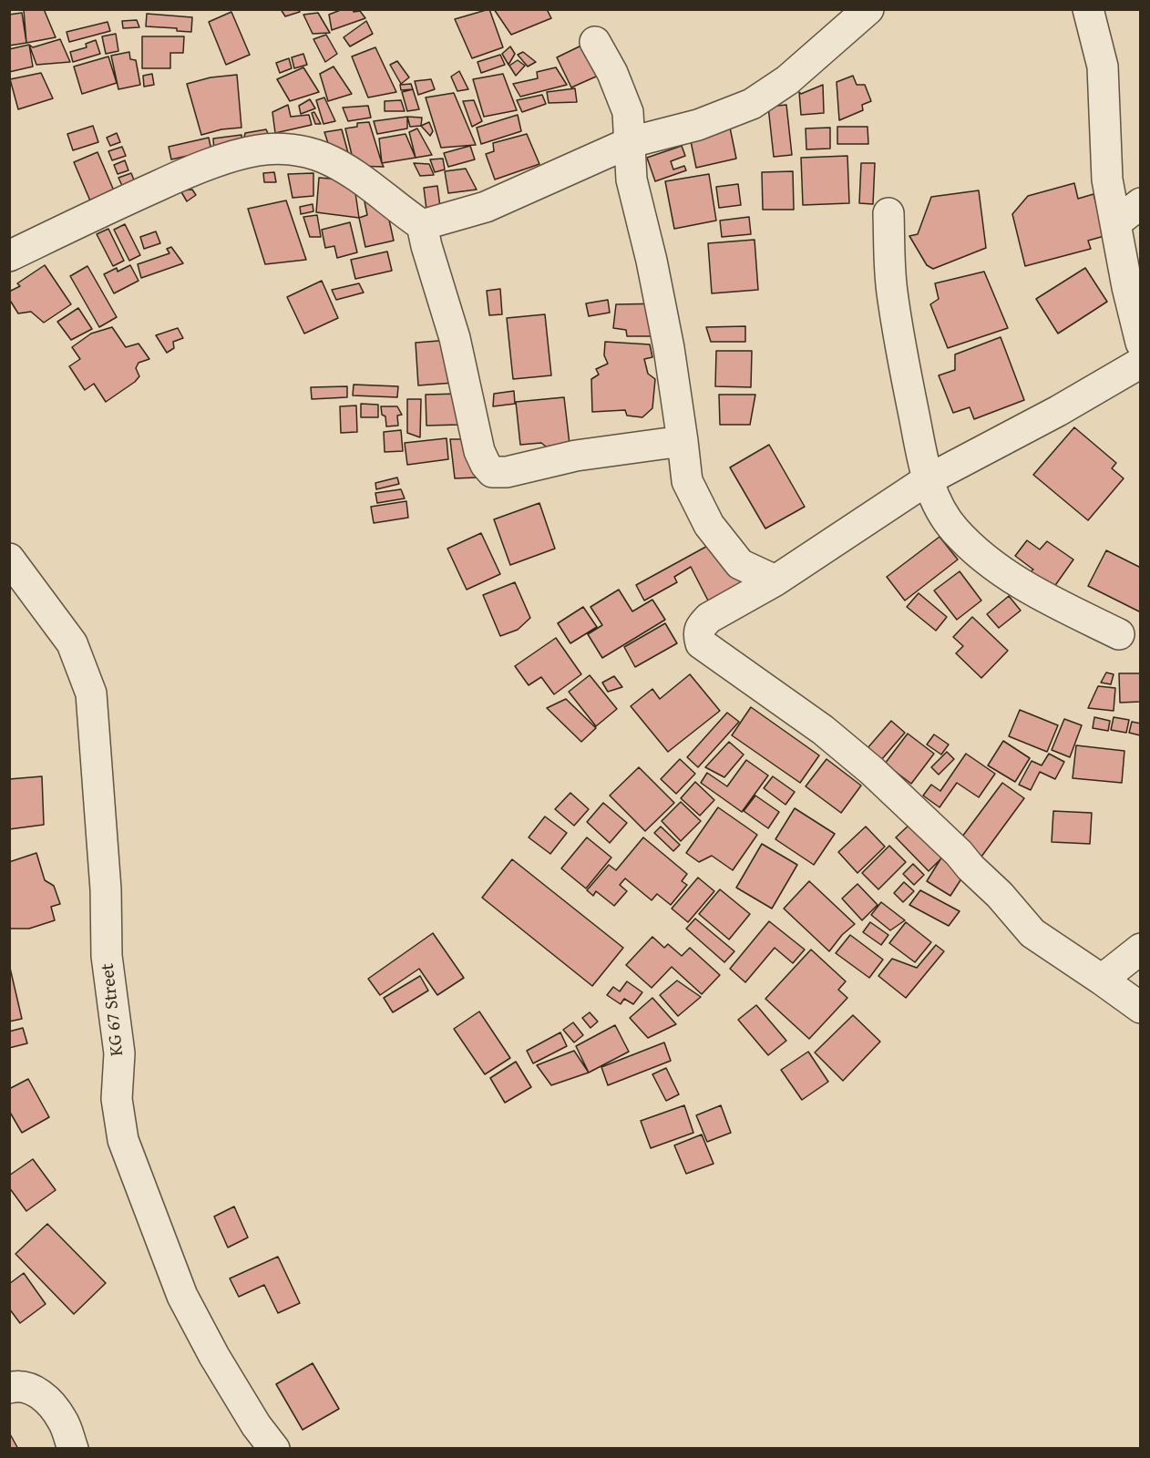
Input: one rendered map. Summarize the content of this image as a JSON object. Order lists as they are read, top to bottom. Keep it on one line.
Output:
{"streets":{"street":["KG 67 Street"]}}
